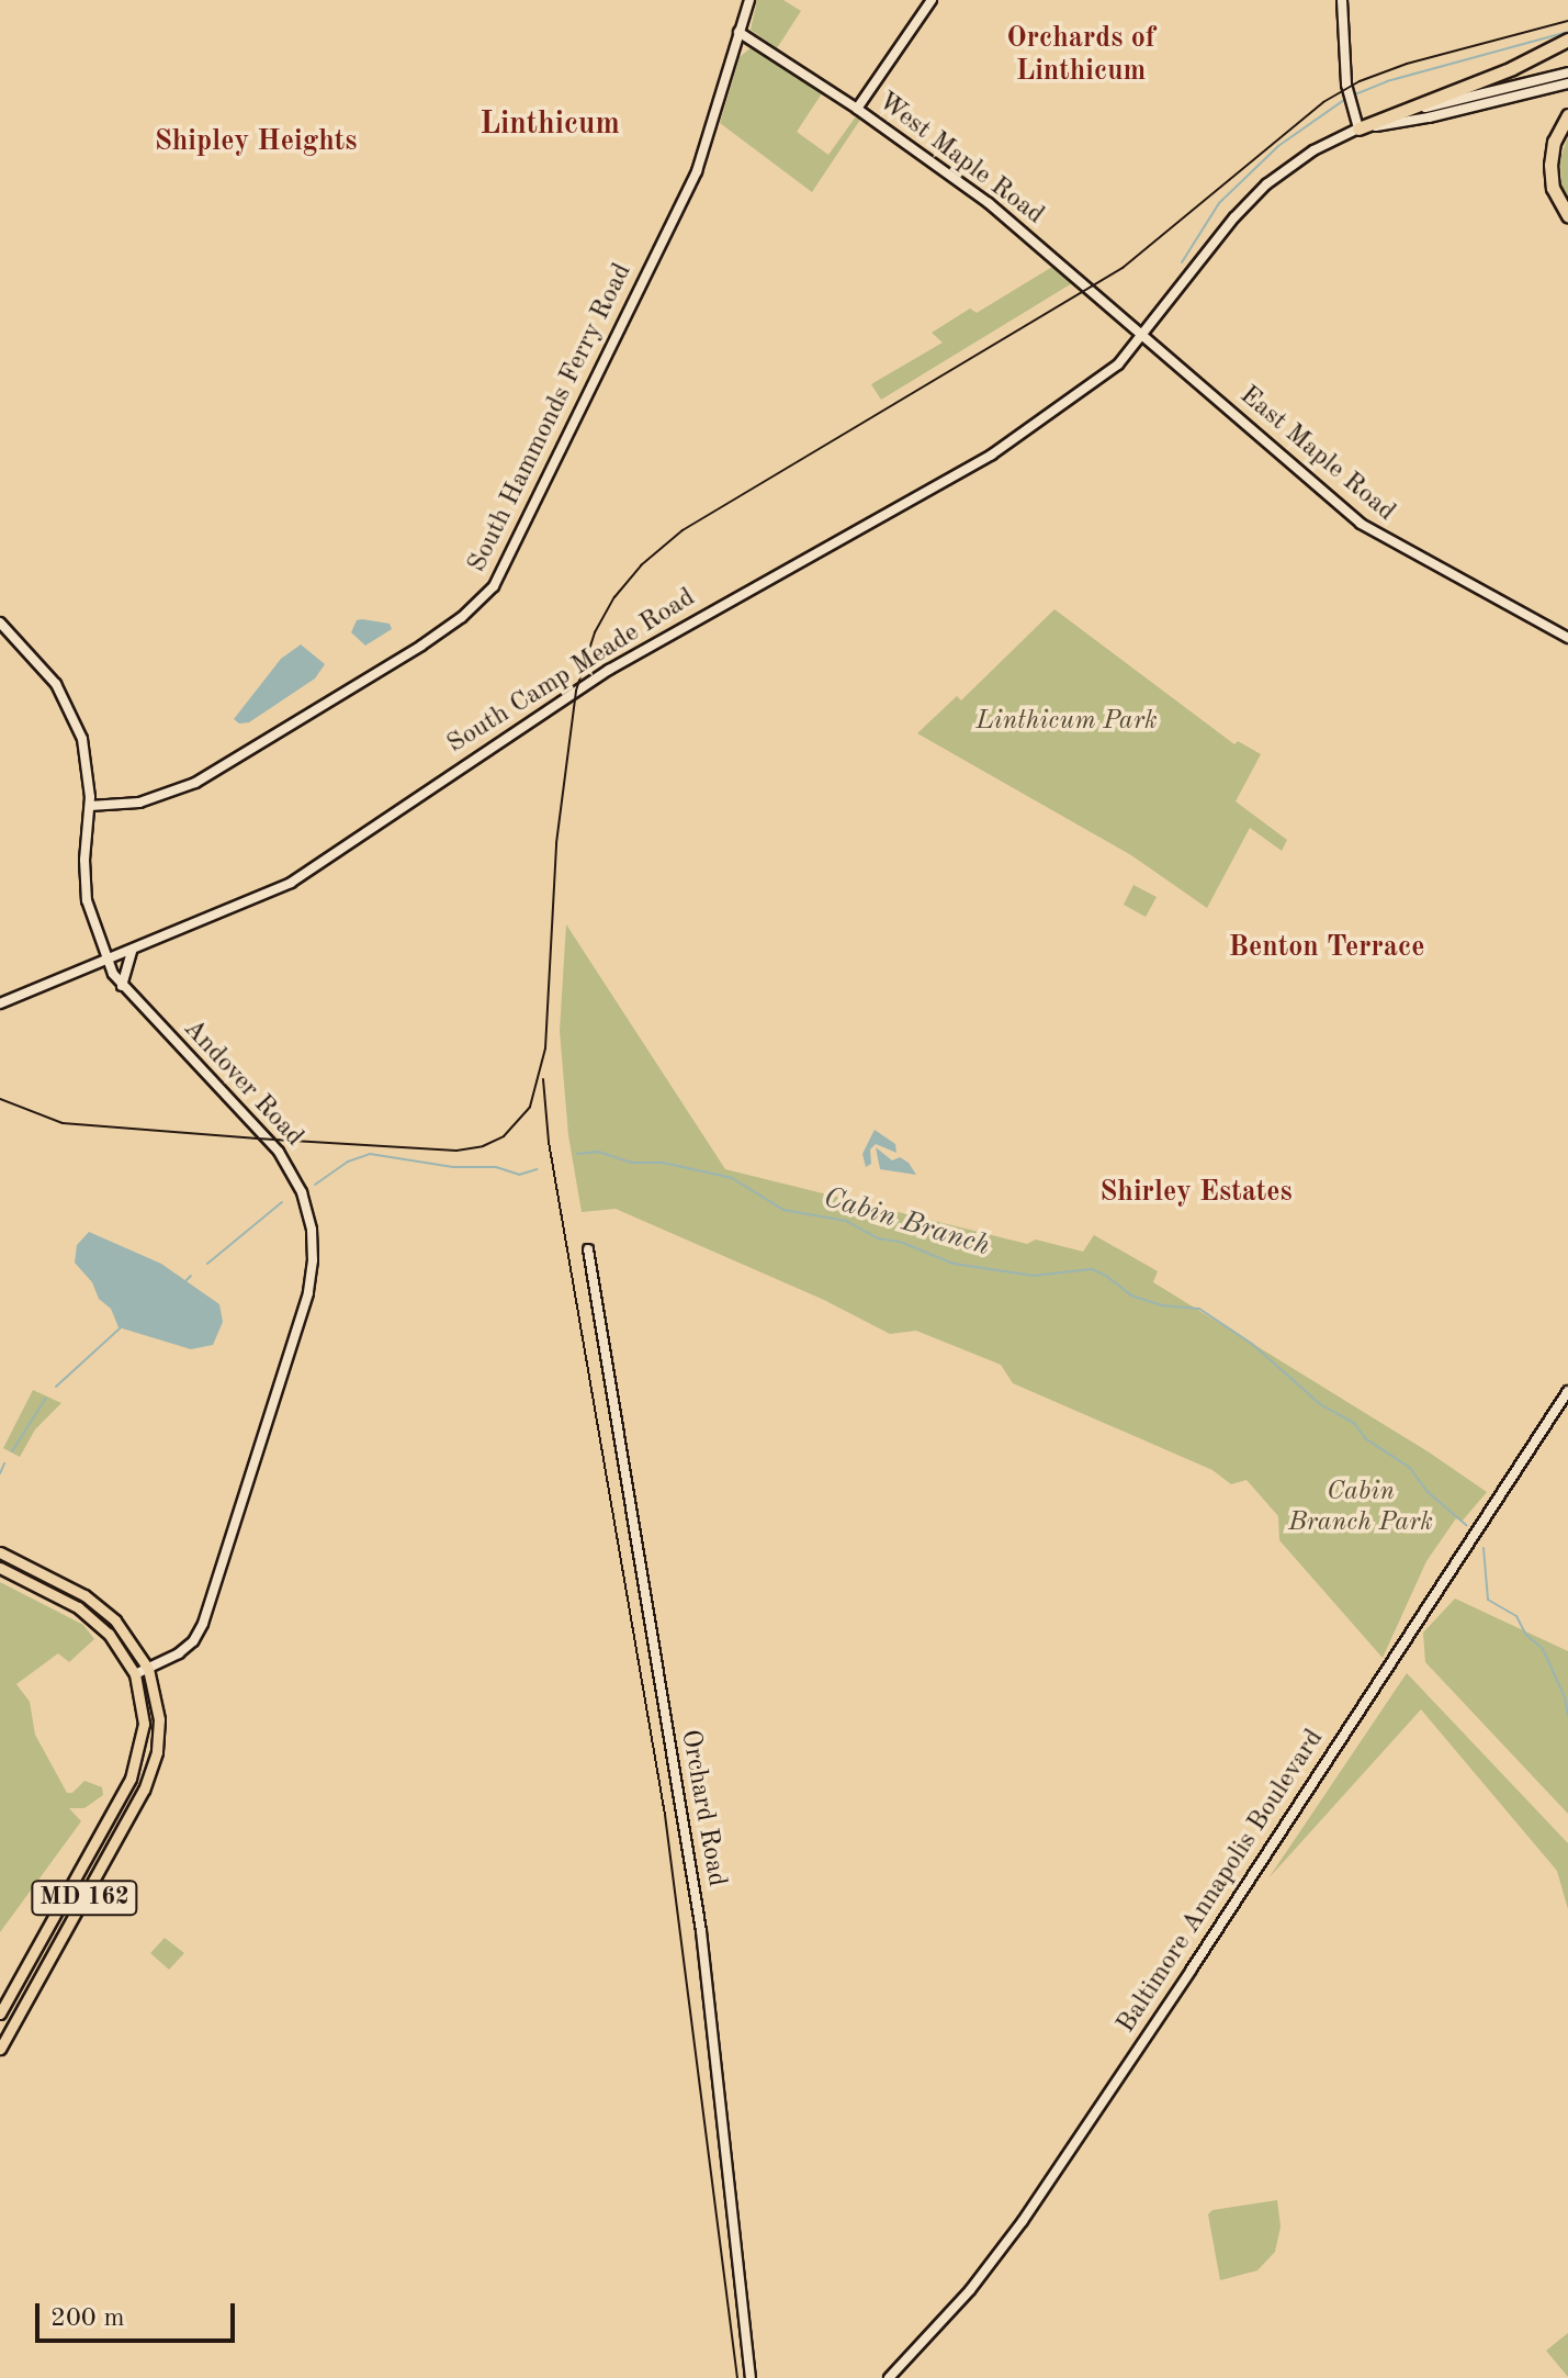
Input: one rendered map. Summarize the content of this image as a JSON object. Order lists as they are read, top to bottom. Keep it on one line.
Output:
{"streets":{"main road":["West Maple Road","South Hammonds Ferry Road","East Maple Road","South Camp Meade Road","Andover Road","Orchard Road","Baltimore Annapolis Boulevard","MD 162"]},"crossings":[["West Maple Road","South Hammonds Ferry Road"],["West Maple Road","East Maple Road"],["West Maple Road","South Camp Meade Road"],["South Hammonds Ferry Road","Andover Road"],["East Maple Road","South Camp Meade Road"],["South Camp Meade Road","Andover Road"],["Andover Road","MD 162"]],"districts":["Orchards of Linthicum","Linthicum","Shipley Heights","Benton Terrace","Shirley Estates"],"water":["Cabin Branch"],"parks":["Linthicum Park","Cabin Branch Park"],"scale_bar":"200 m"}
